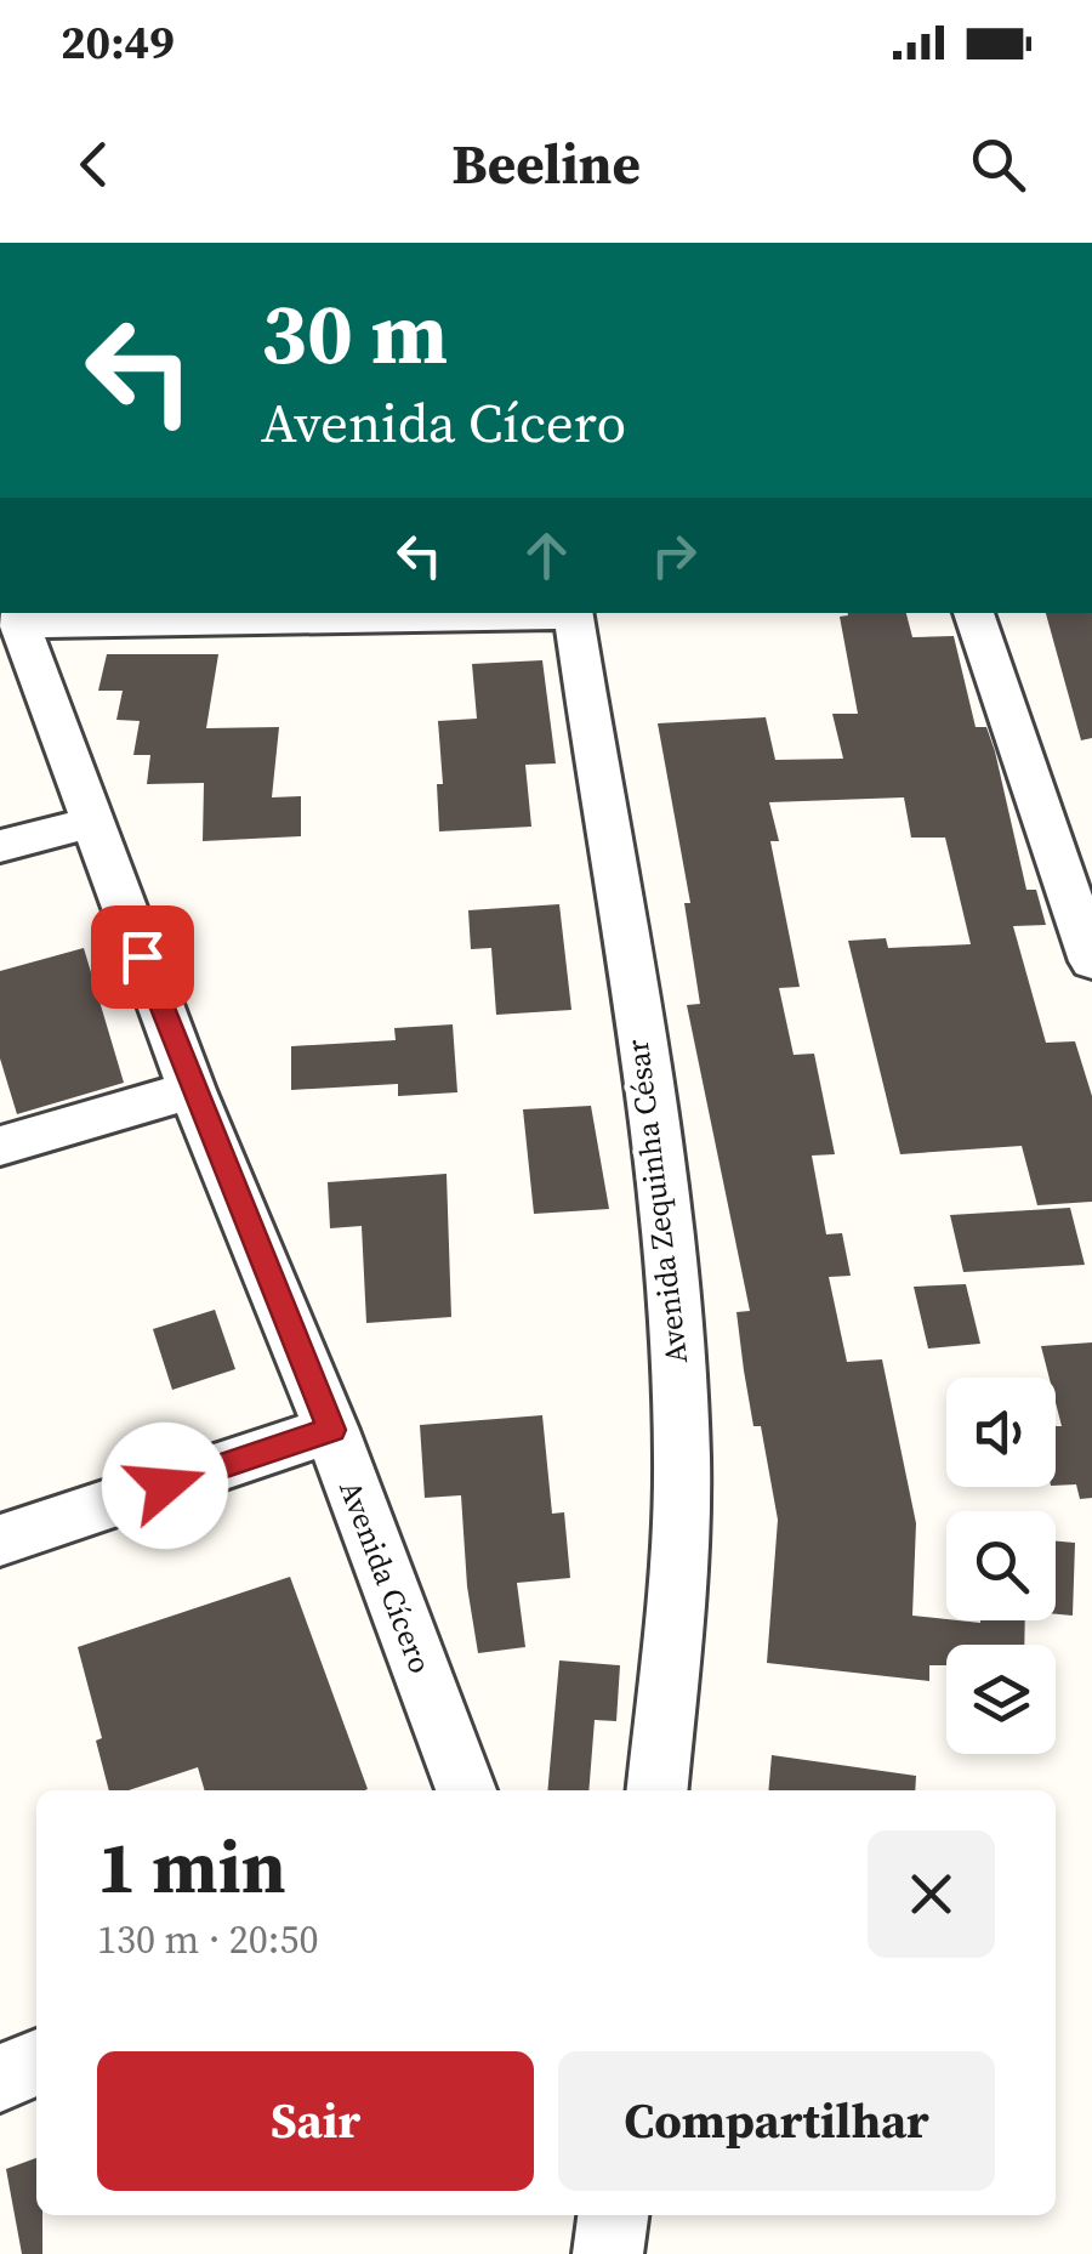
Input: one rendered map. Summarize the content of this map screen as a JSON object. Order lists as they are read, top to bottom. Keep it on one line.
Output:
{"streets":{"street":["Avenida Zequinha César","Avenida Cícero"]},"page":{"status":"20:49","header":"Beeline","turn":["30 m","Avenida Cícero"],"heading":["1 min","130 m · 20:50"],"buttons":["Sair","Compartilhar"]}}
